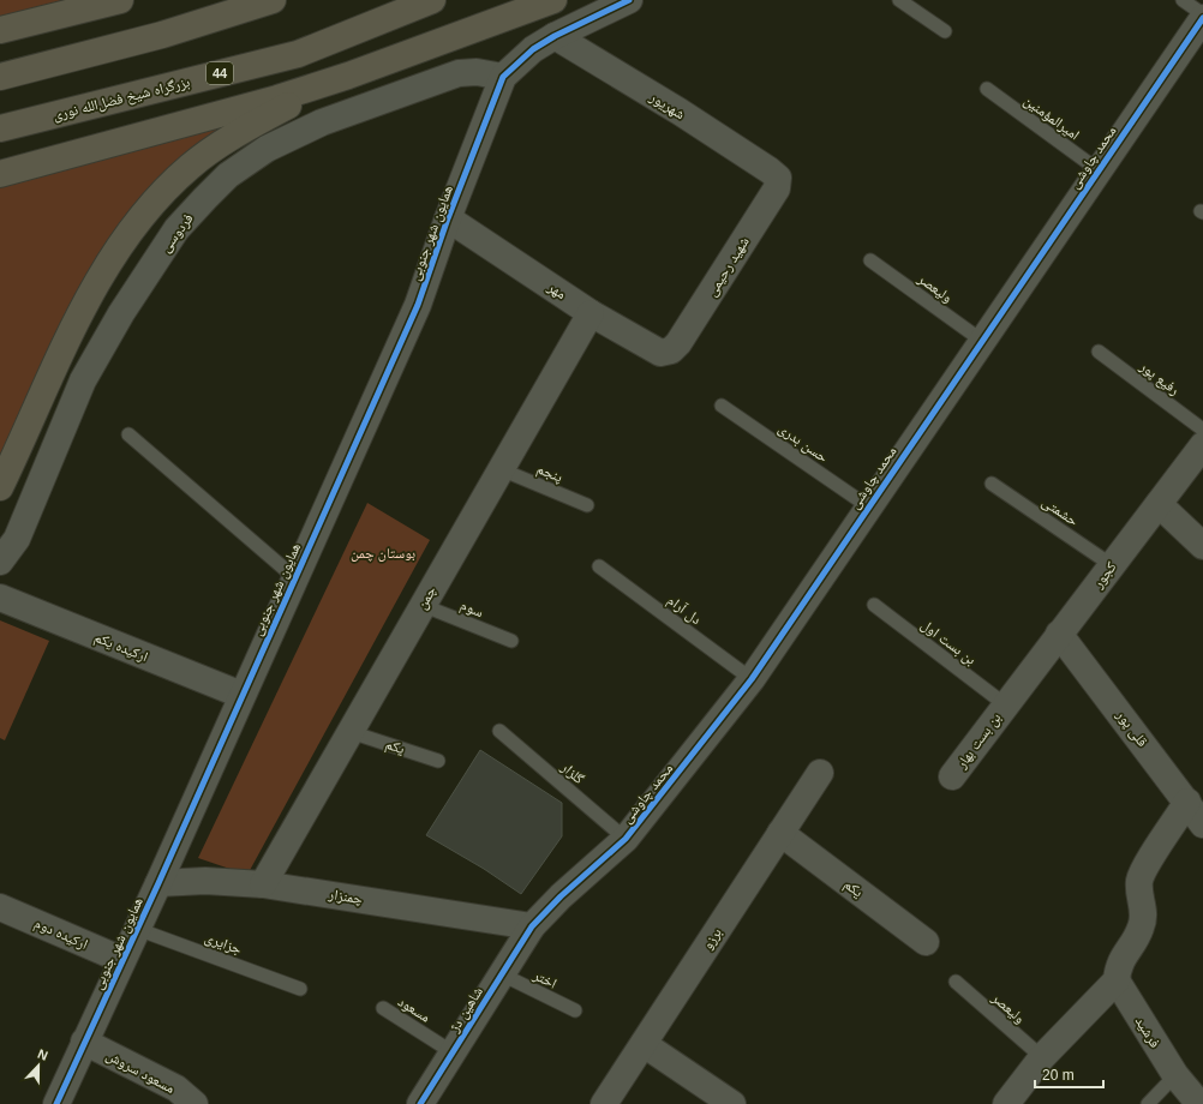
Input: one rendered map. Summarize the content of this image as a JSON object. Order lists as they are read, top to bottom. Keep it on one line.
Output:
{"streets":{"highway":["44","بزرگراه شیخ فضل‌الله نوری"],"street":["شهریور","محمد چاوشی","فردوسی","همایون‌ شهر جنوبی","شهید رحیمی","مهر","کجور","چمن","ارکیده یکم","قلی پور","بن بست بهار","یکم","چمنزار","ارکیده دوم","برزو","شاهین دژ","فرشید","مسعود سروش"],"lane":["امیرالمؤمنین","ولیعصر","رفیع‌ پور","حسن بدری","پنجم","حشمتی","سوم","دل‌ آرام","بن بست اول","گلزار","جزایری","اختر","مسعود"]},"crossings":[["شهریور","شهید رحیمی"],["امیرالمؤمنین","محمد چاوشی"],["محمد چاوشی","ولیعصر"],["محمد چاوشی","حسن بدری"],["محمد چاوشی","دل‌ آرام"],["محمد چاوشی","گلزار"],["محمد چاوشی","چمنزار"],["محمد چاوشی","شاهین دژ"],["فردوسی","همایون‌ شهر جنوبی"],["همایون‌ شهر جنوبی","مهر"],["همایون‌ شهر جنوبی","ارکیده یکم"],["همایون‌ شهر جنوبی","چمنزار"],["همایون‌ شهر جنوبی","ارکیده دوم"],["همایون‌ شهر جنوبی","جزایری"],["همایون‌ شهر جنوبی","مسعود سروش"],["شهید رحیمی","مهر"],["مهر","چمن"],["پنجم","چمن"],["حشمتی","کجور"],["کجور","بن بست اول"],["کجور","قلی پور"],["کجور","بن بست بهار"],["چمن","سوم"],["چمن","یکم"],["چمن","چمنزار"],["بن بست اول","بن بست بهار"],["یکم","برزو"],["چمنزار","شاهین دژ"],["اختر","شاهین دژ"],["مسعود","شاهین دژ"]],"parks":["بوستان چمن"],"scale_bar":"20 m","north":"top"}
